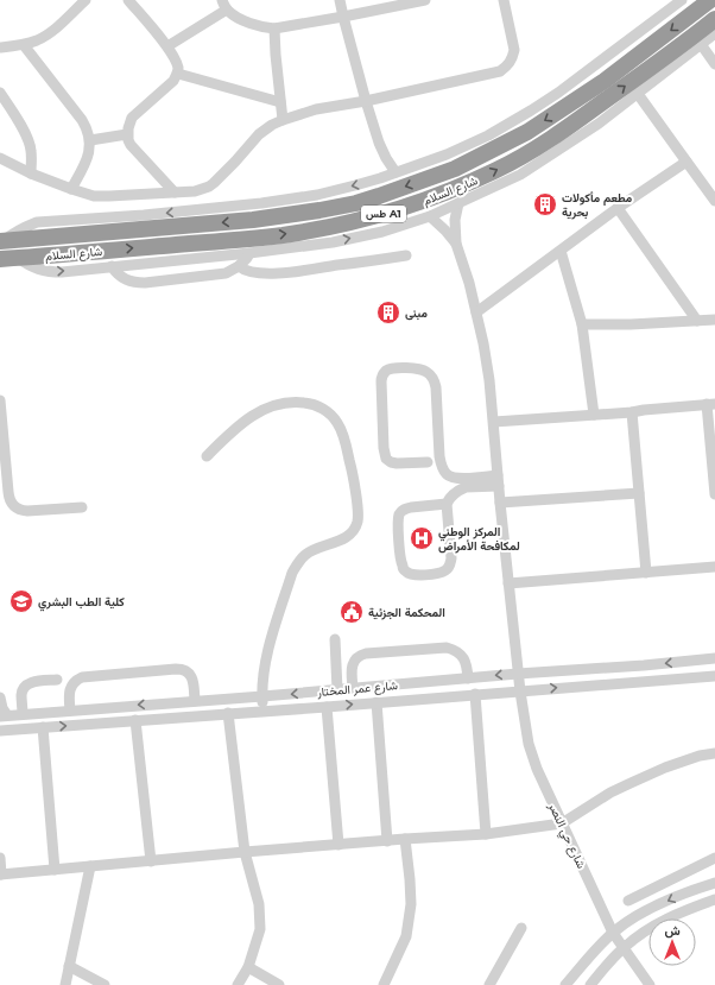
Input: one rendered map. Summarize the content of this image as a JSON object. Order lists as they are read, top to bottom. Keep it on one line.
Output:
{"streets":{"highway":["شارع السلام","طس A1"],"street":["شارع عمر المختار","شارع حي النصر"]},"crossings":[["شارع عمر المختار","شارع حي النصر"]],"places":{"building":["مطعم مأكولات بحرية","مبنى"],"hospital":["المركز الوطني لمكافحة الأمراض"],"school or university":["كلية الطب البشري"],"public building":["المحكمة الجزئية"]},"north":"top"}
